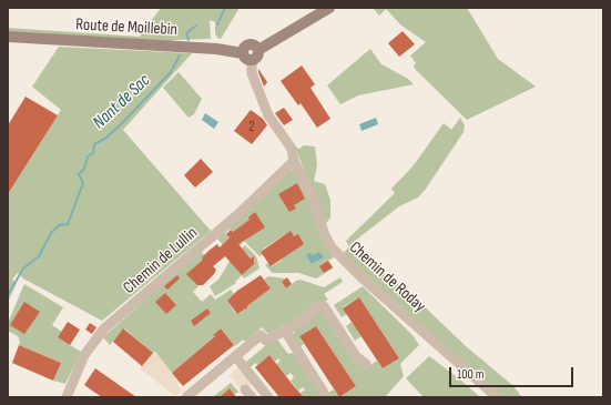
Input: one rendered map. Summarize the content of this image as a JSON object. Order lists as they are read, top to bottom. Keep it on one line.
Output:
{"streets":{"street":["Route de Moillebin","Chemin de Lullin","Chemin de Roday"]},"crossings":[["Route de Moillebin","Chemin de Roday"],["Chemin de Lullin","Chemin de Roday"]],"water":["Nant de Sac"],"house_numbers":["2"],"scale_bar":"100 m"}
